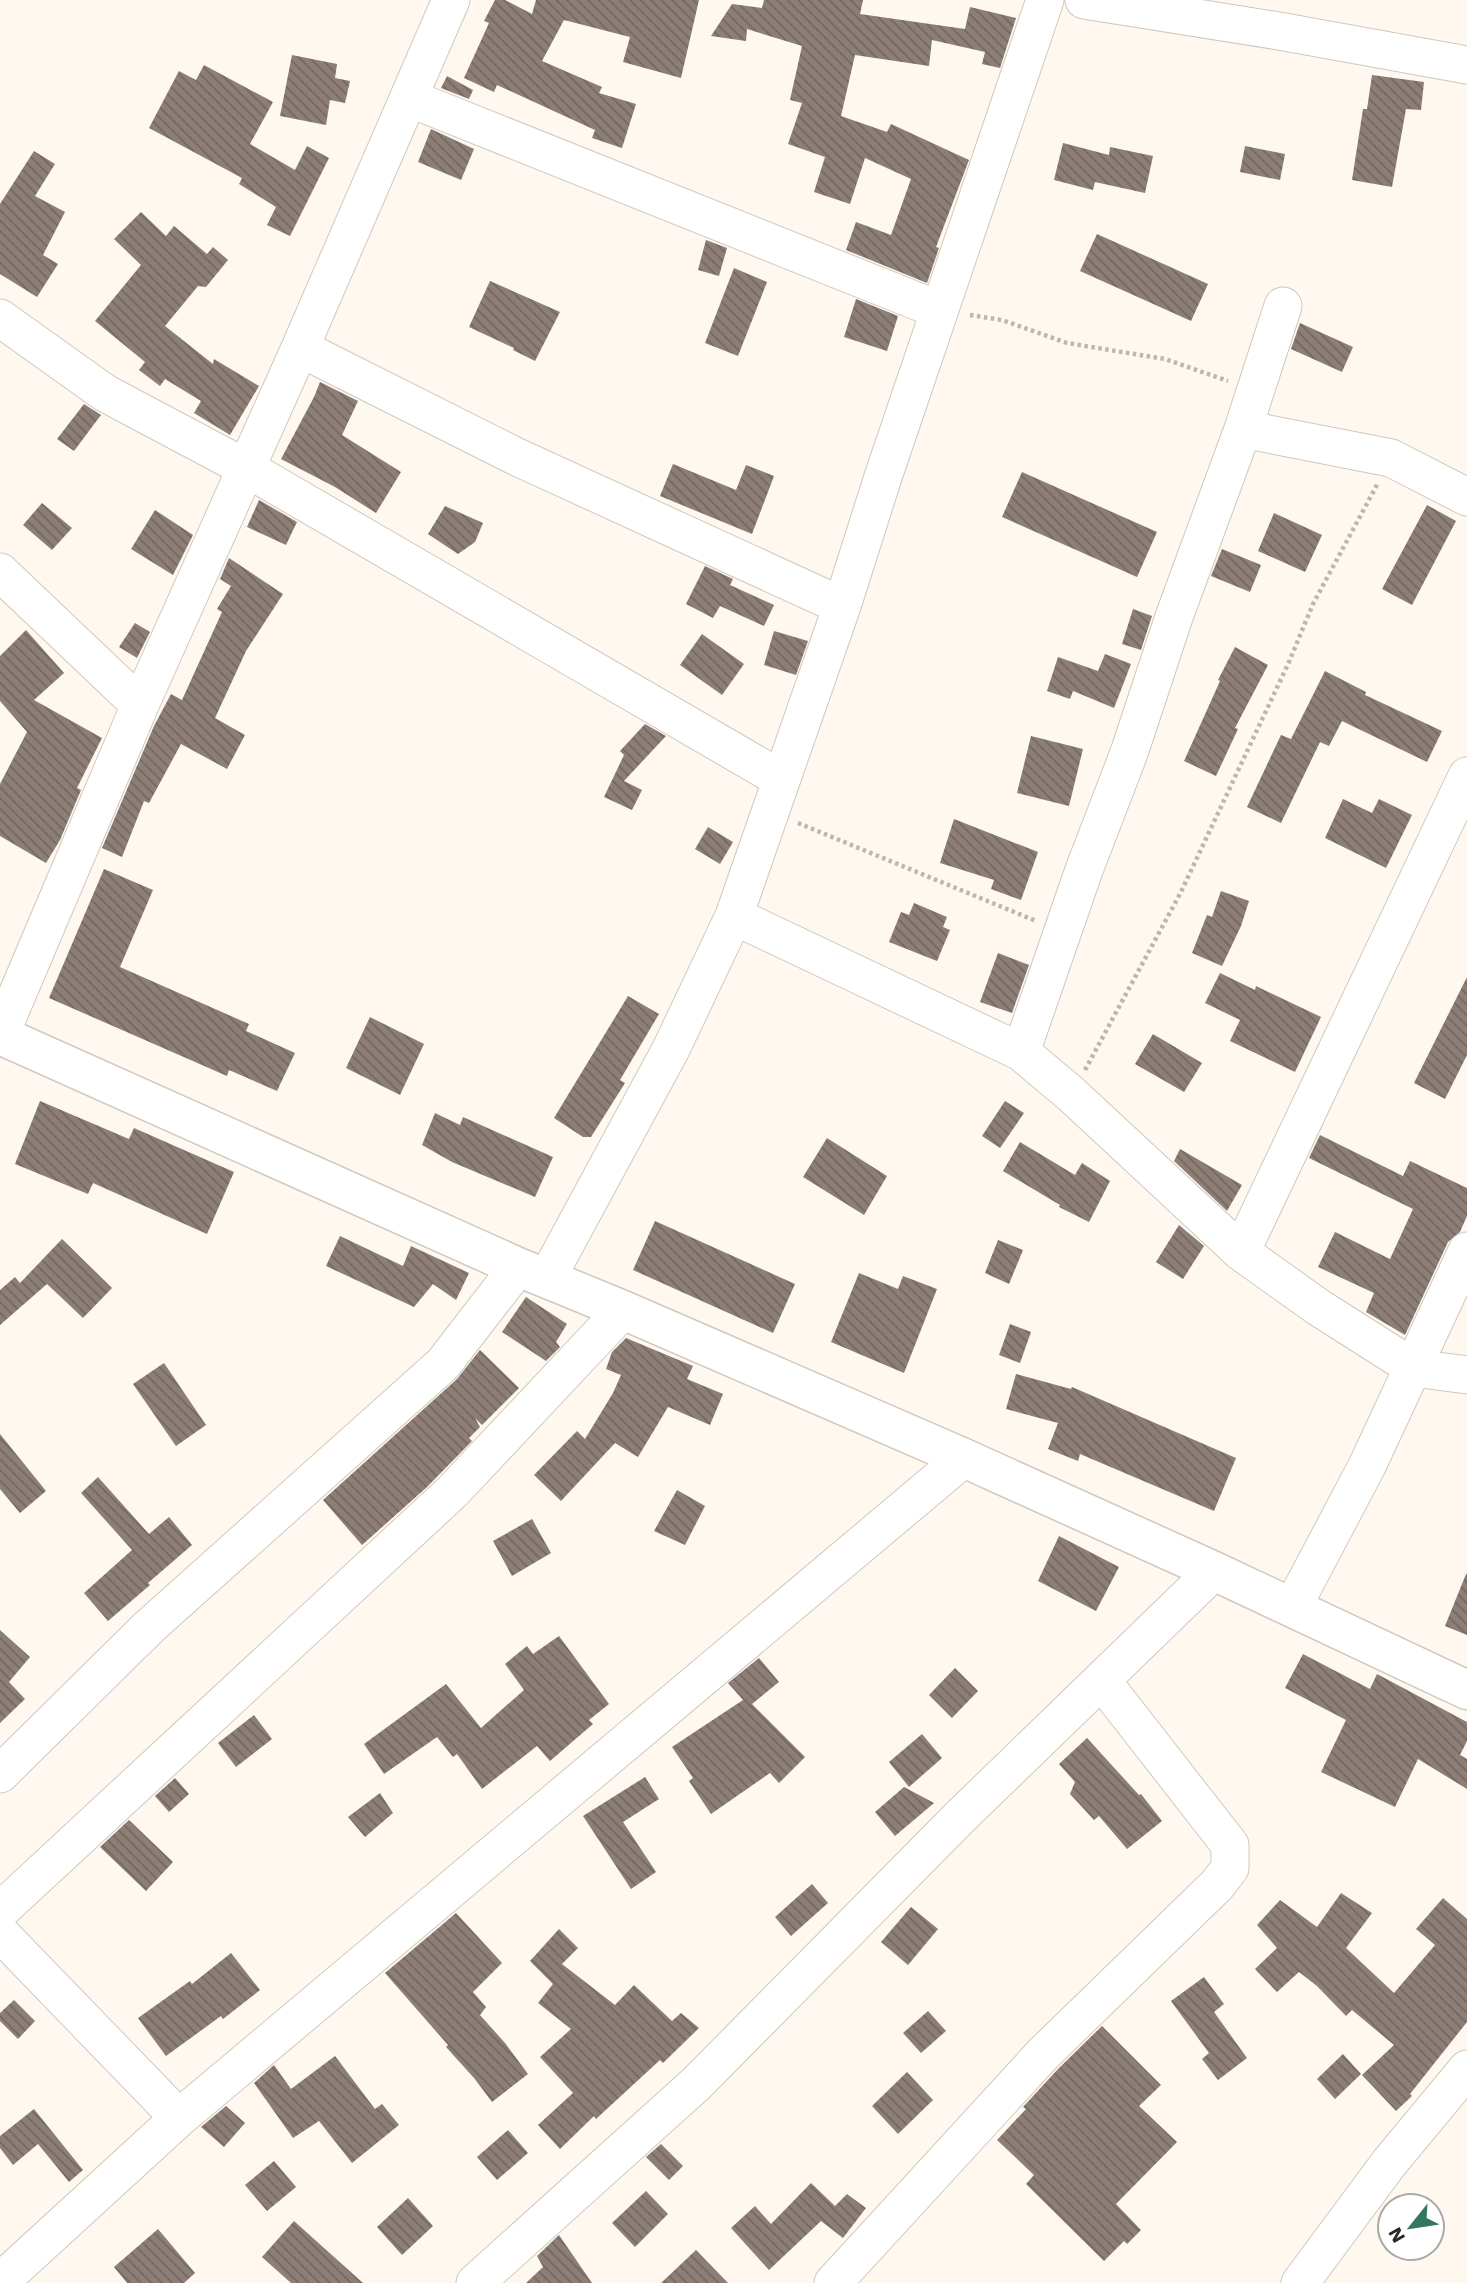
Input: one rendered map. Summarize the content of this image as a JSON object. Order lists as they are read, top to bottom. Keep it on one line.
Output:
{"north":"bottom left"}
